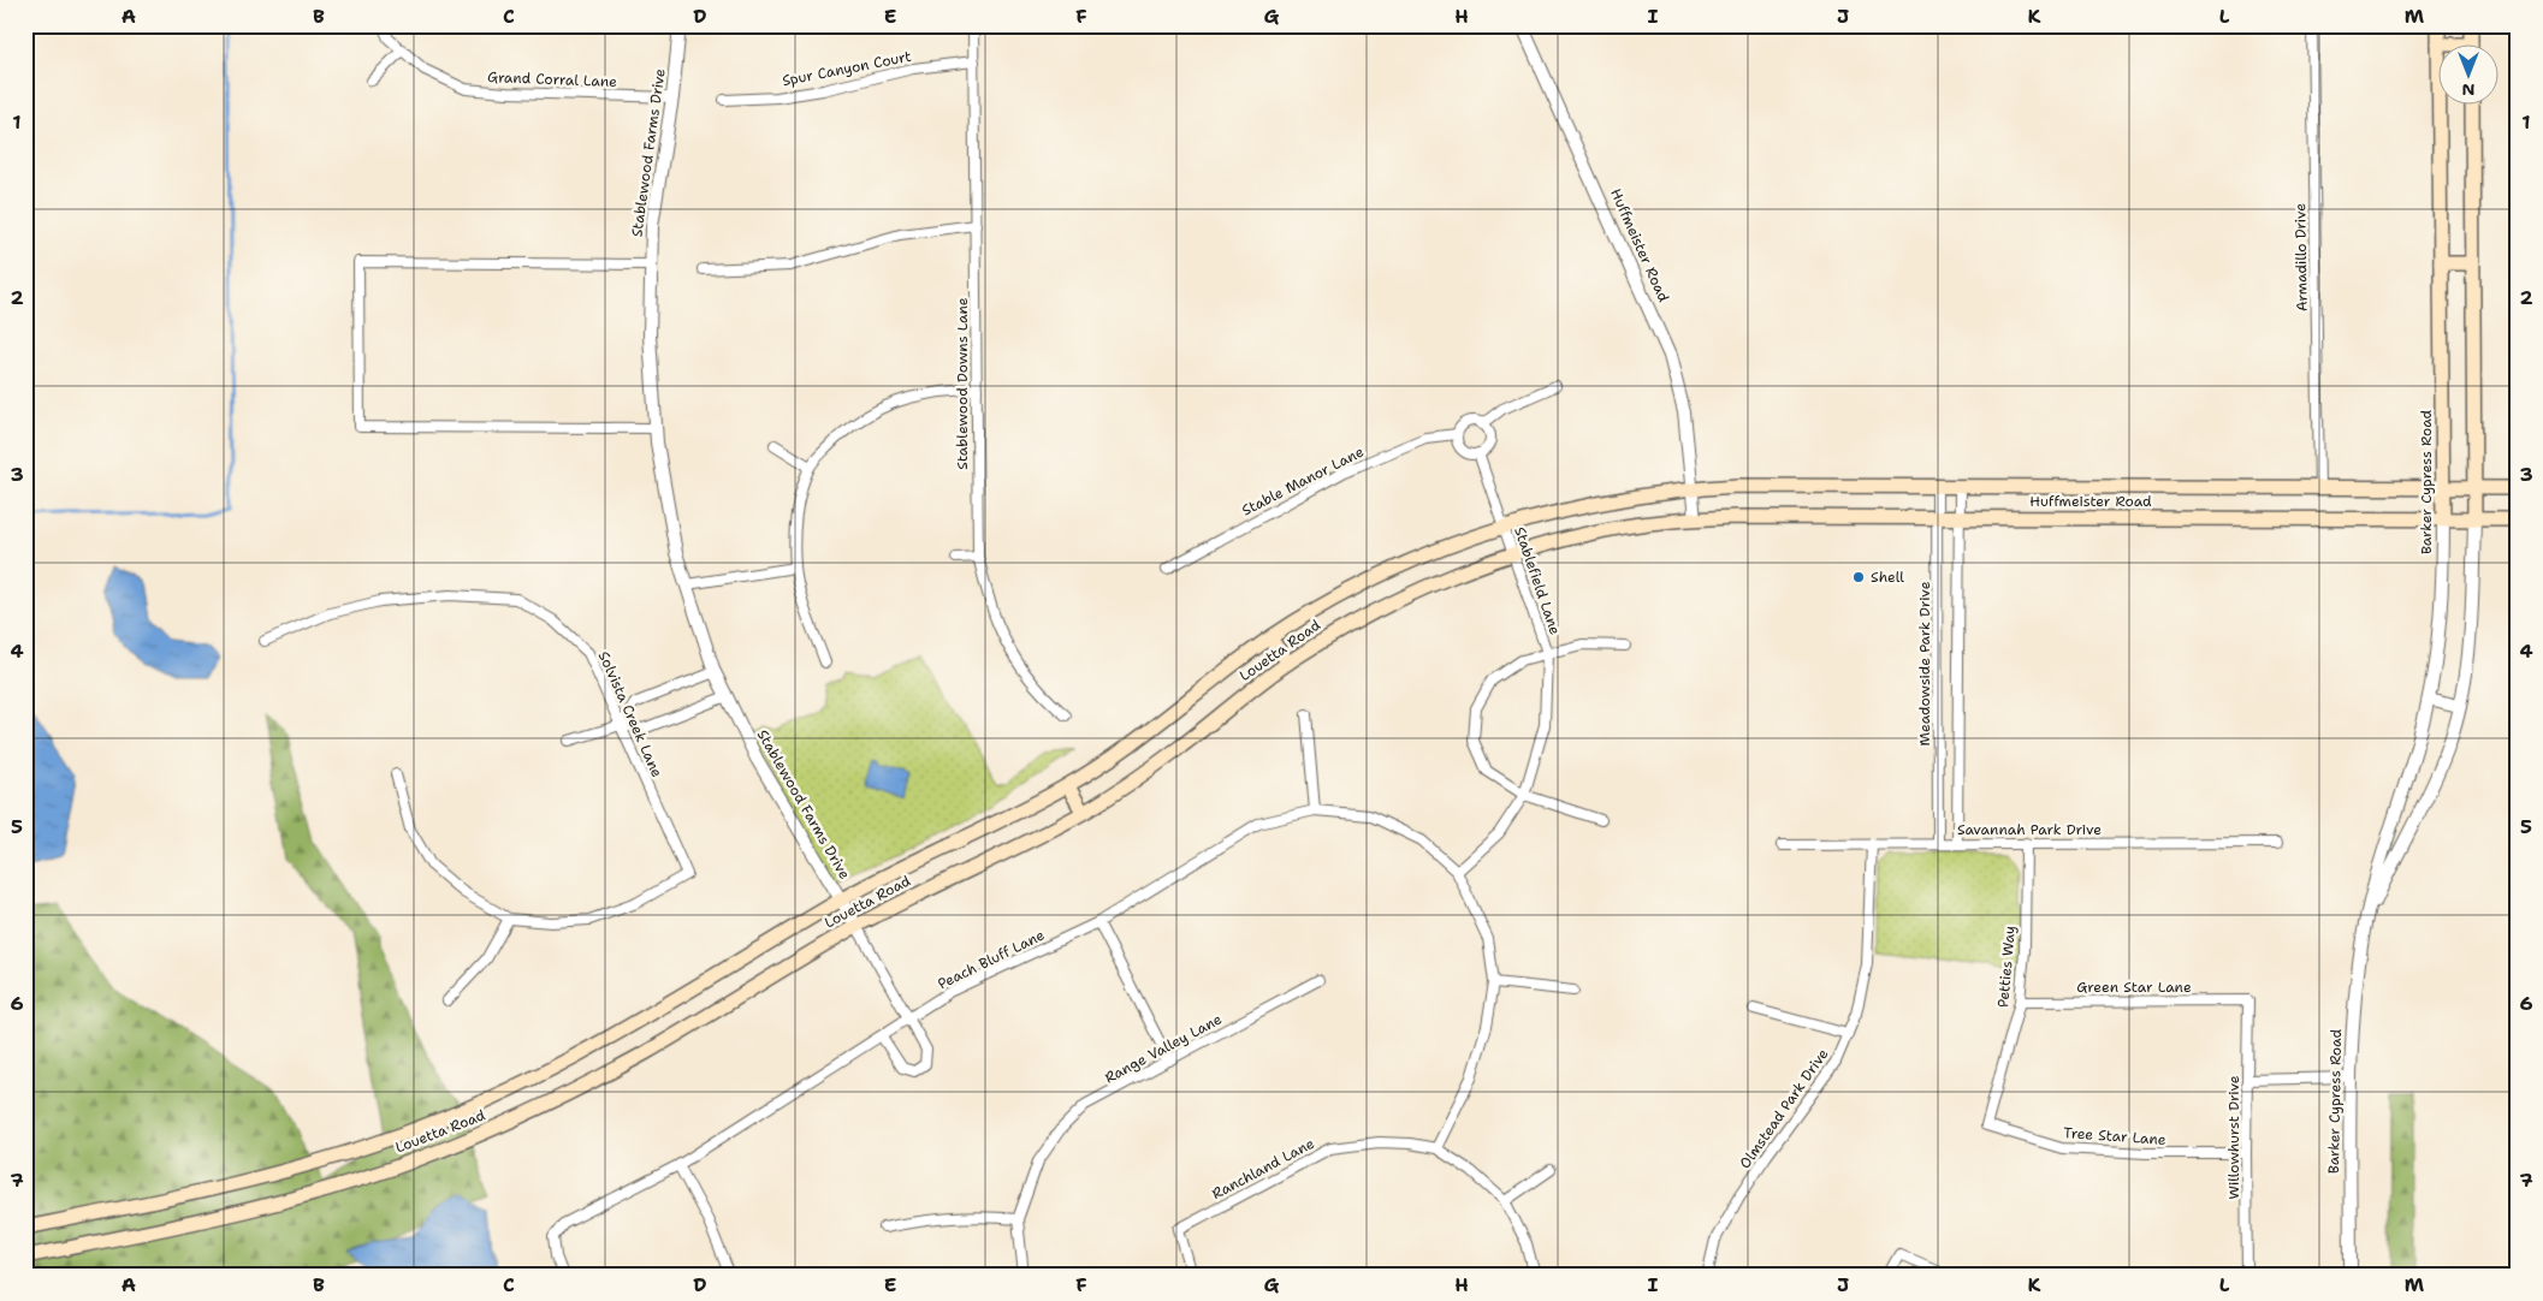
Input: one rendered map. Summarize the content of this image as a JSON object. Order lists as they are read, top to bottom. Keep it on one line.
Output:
{"streets":{"main road":["Huffmeister Road","Barker Cypress Road","Louetta Road"],"street":["Spur Canyon Court","Grand Corral Lane","Stablewood Farms Drive","Armadillo Drive","Stablewood Downs Lane","Stable Manor Lane","Stablefield Lane","Meadowside Park Drive","Solvista Creek Lane","Savannah Park Drive","Peach Bluff Lane","Petties Way","Green Star Lane","Range Valley Lane","Olmstead Park Drive","Tree Star Lane","Willowhurst Drive","Ranchland Lane"]},"crossings":[["Spur Canyon Court","Stablewood Downs Lane"],["Grand Corral Lane","Stablewood Farms Drive"],["Stablewood Farms Drive","Louetta Road"],["Stablewood Farms Drive","Peach Bluff Lane"],["Huffmeister Road","Armadillo Drive"],["Huffmeister Road","Barker Cypress Road"],["Huffmeister Road","Louetta Road"],["Huffmeister Road","Meadowside Park Drive"],["Stable Manor Lane","Stablefield Lane"],["Stablefield Lane","Louetta Road"],["Stablefield Lane","Peach Bluff Lane"],["Meadowside Park Drive","Savannah Park Drive"],["Savannah Park Drive","Petties Way"],["Savannah Park Drive","Olmstead Park Drive"],["Petties Way","Green Star Lane"],["Petties Way","Tree Star Lane"],["Green Star Lane","Willowhurst Drive"],["Tree Star Lane","Willowhurst Drive"]],"places":["Shell"],"north":"bottom","grid":{"columns":["A","B","C","D","E","F","G","H","I","J","K","L","M"],"rows":["1","2","3","4","5","6","7"]}}
